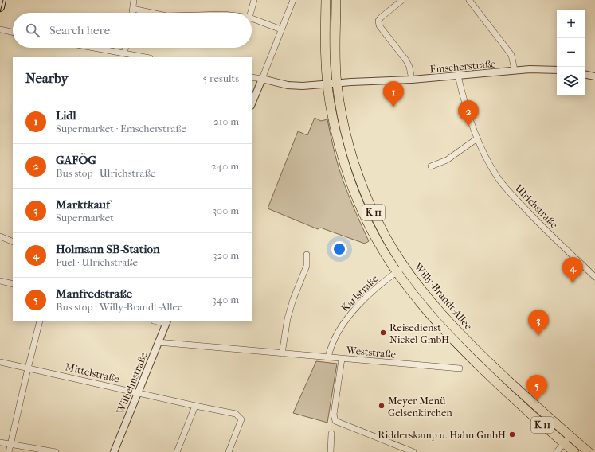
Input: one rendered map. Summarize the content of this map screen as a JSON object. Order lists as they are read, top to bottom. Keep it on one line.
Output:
{"streets":{"main road":["K 11","Willy-Brandt-Allee"],"street":["Emscherstraße","Ulrichstraße","Karlstraße","Weststraße","Mittelstraße","Wilhelmstraße"]},"crossings":[["Emscherstraße","Ulrichstraße"],["Emscherstraße","Willy-Brandt-Allee"],["Karlstraße","Willy-Brandt-Allee"],["Karlstraße","Weststraße"],["Weststraße","Wilhelmstraße"],["Mittelstraße","Wilhelmstraße"]],"places":["Reisedienst Nickel GmbH","Meyer Menü Gelsenkirchen","Ridderskamp u. Hahn GmbH"],"page":{"map_buttons":["+","−"],"search":"Search here","heading":["Nearby","5 results"],"pins":["1","2","4","3","5"],"list":[{"mark":"1","name":"Lidl","note":"Supermarket · Emscherstraße","value":"210 m"},{"mark":"2","name":"GAFÖG","note":"Bus stop · Ulrichstraße","value":"240 m"},{"mark":"3","name":"Marktkauf","note":"Supermarket","value":"300 m"},{"mark":"4","name":"Holmann SB-Station","note":"Fuel · Ulrichstraße","value":"320 m"},{"mark":"5","name":"Manfredstraße","note":"Bus stop · Willy-Brandt-Allee","value":"340 m"}]}}
